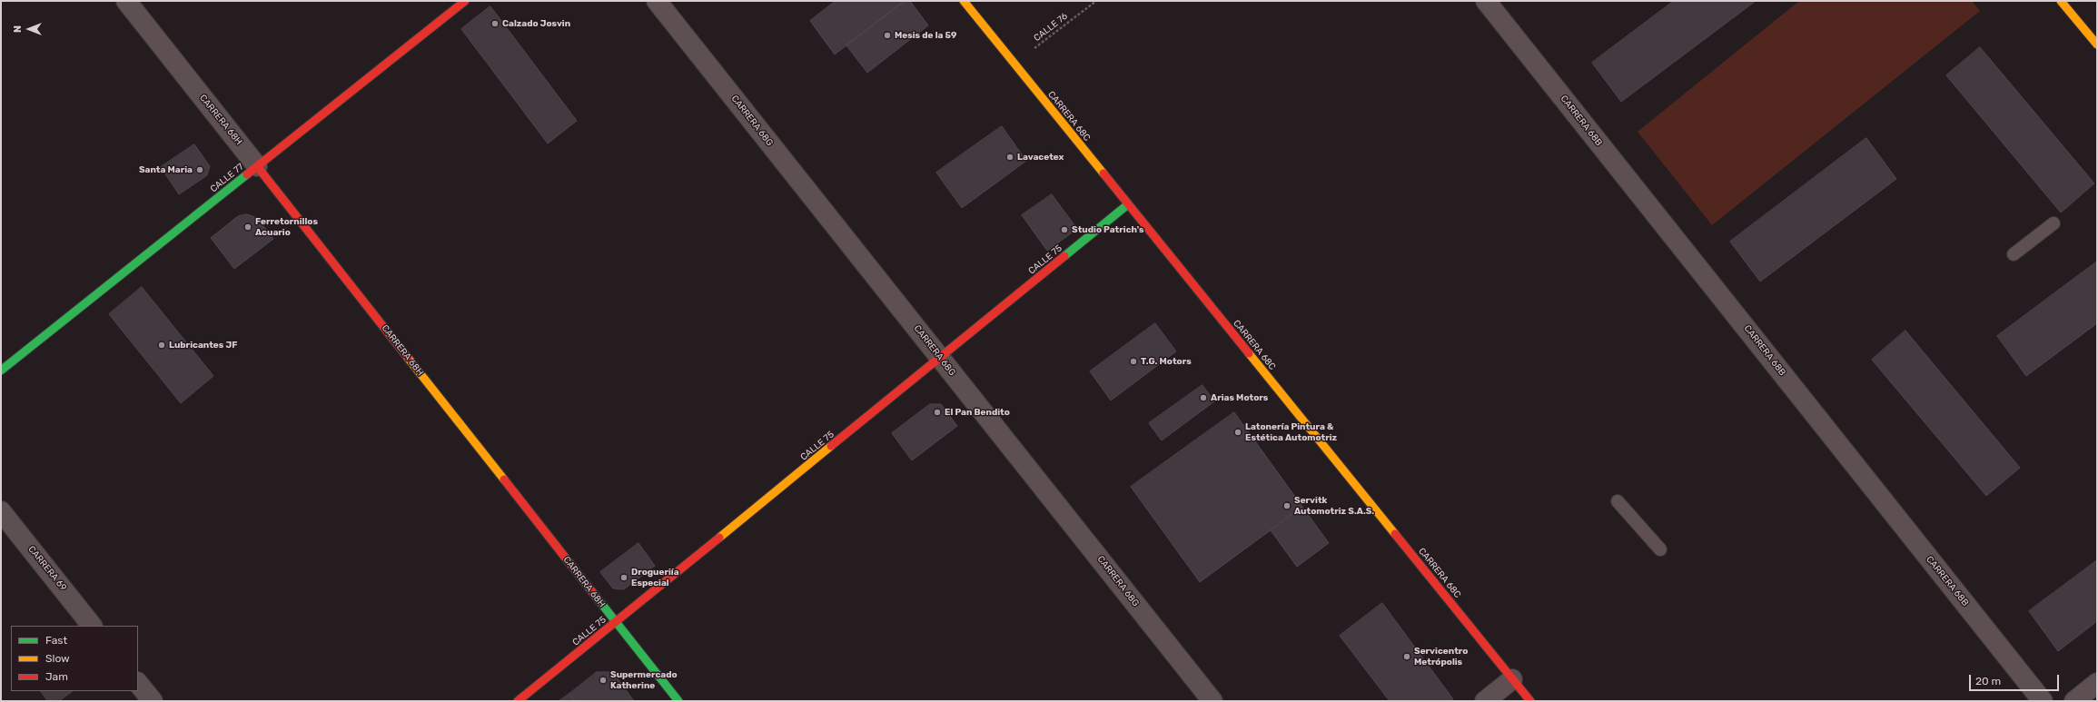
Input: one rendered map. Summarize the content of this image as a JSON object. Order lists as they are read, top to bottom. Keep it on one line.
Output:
{"streets":{"street":["CARRERA 68C","CARRERA 68H","CARRERA 68G","CARRERA 68B","CALLE 77","CALLE 75","CARRERA 69"],"path":["CALLE 76"]},"crossings":[["CALLE 76","CARRERA 68C"],["CARRERA 68C","CALLE 75"],["CARRERA 68H","CALLE 77"],["CARRERA 68H","CALLE 75"],["CARRERA 68G","CALLE 75"]],"places":["Calzado Josvin","Mesis de la 59","Lavacetex","Santa Maria","Ferretornillos Acuario","Studio Patrich's","Lubricantes JF","T.G. Motors","Arias Motors","El Pan Bendito","Latonería Pintura & Estética Automotriz","Servitk Automotriz S.A.S.","Drogueriía Especial","Servicentro Metrópolis","Supermercado Katherine"],"legend":["Fast","Slow","Jam"],"scale_bar":"20 m","north":"left"}
